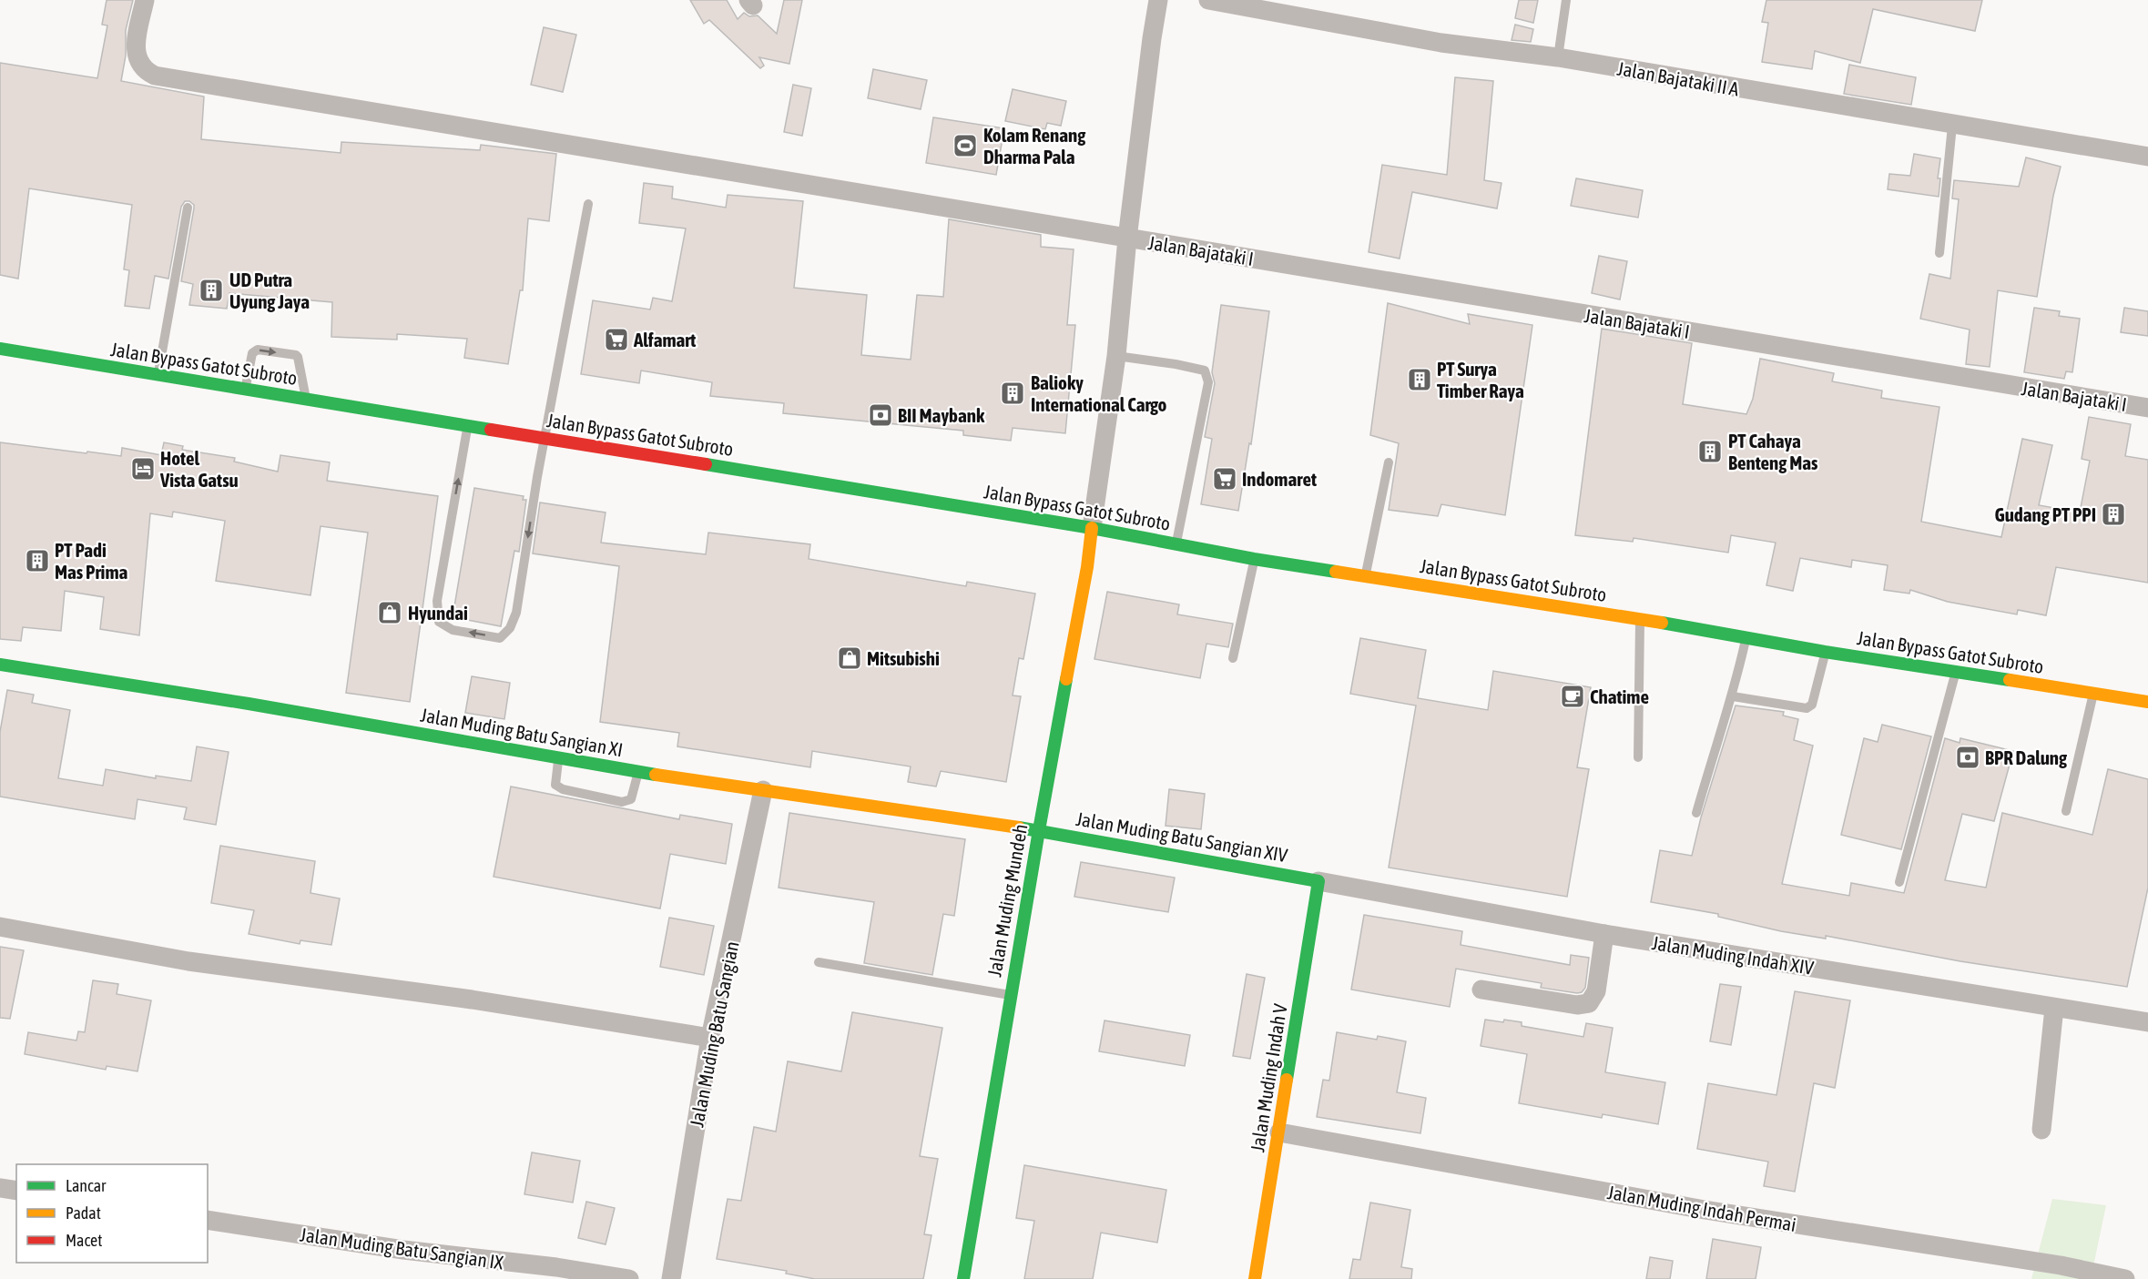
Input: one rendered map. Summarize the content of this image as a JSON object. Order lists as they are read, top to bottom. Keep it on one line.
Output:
{"streets":{"street":["Jalan Bajataki II A","Jalan Bajataki I","Jalan Bypass Gatot Subroto","Jalan Muding Batu Sangian XI","Jalan Muding Batu Sangian XIV","Jalan Muding Mundeh","Jalan Muding Indah XIV","Jalan Muding Batu Sangian","Jalan Muding Indah V","Jalan Muding Indah Permai","Jalan Muding Batu Sangian IX"]},"crossings":[["Jalan Bypass Gatot Subroto","Jalan Muding Mundeh"],["Jalan Muding Batu Sangian XI","Jalan Muding Batu Sangian XIV"],["Jalan Muding Batu Sangian XI","Jalan Muding Mundeh"],["Jalan Muding Batu Sangian XI","Jalan Muding Batu Sangian"],["Jalan Muding Batu Sangian XIV","Jalan Muding Mundeh"],["Jalan Muding Batu Sangian XIV","Jalan Muding Indah XIV"],["Jalan Muding Batu Sangian XIV","Jalan Muding Indah V"],["Jalan Muding Indah XIV","Jalan Muding Indah V"],["Jalan Muding Indah V","Jalan Muding Indah Permai"]],"places":{"sports":["Kolam Renang Dharma Pala"],"building":["UD Putra Uyung Jaya","PT Surya Timber Raya","Balioky International Cargo","PT Cahaya Benteng Mas","Gudang PT PPI","PT Padi Mas Prima"],"supermarket":["Alfamart","Indomaret"],"bank":["BII Maybank","BPR Dalung"],"hotel":["Hotel Vista Gatsu"],"shop":["Hyundai","Mitsubishi"],"cafe":["Chatime"]},"legend":["Lancar","Padat","Macet"]}
